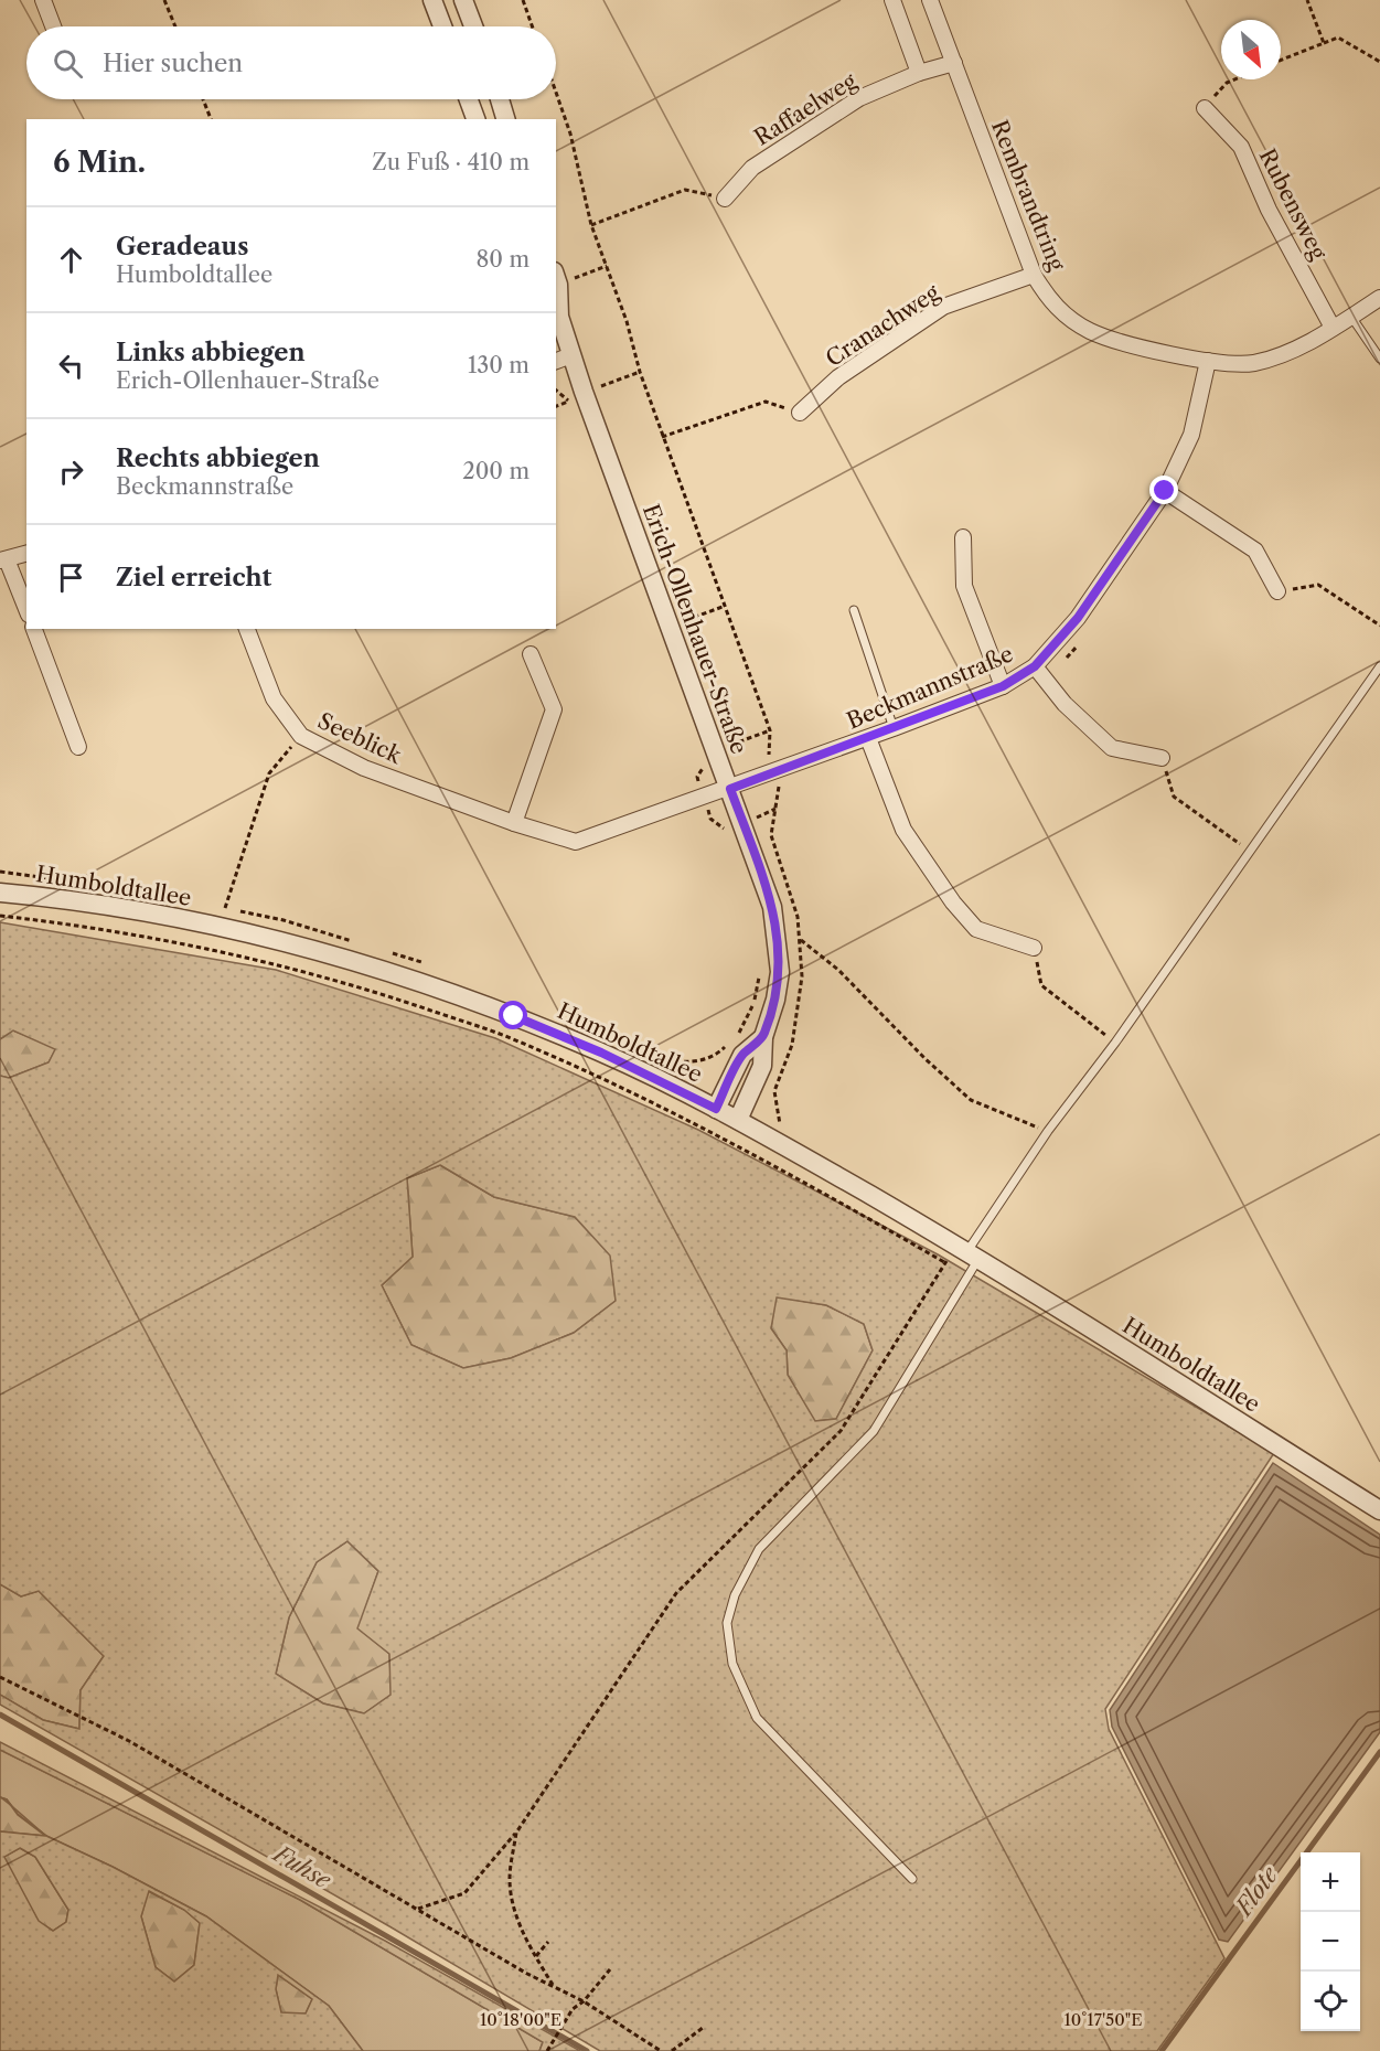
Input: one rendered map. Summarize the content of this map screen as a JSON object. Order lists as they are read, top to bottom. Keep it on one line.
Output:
{"streets":{"street":["Raffaelweg","Rembrandtring","Rubensweg","Cranachweg","Erich-Ollenhauer-Straße","Beckmannstraße","Seeblick","Humboldtallee"]},"crossings":[["Rembrandtring","Rubensweg"],["Rembrandtring","Cranachweg"],["Rembrandtring","Beckmannstraße"],["Erich-Ollenhauer-Straße","Beckmannstraße"],["Erich-Ollenhauer-Straße","Seeblick"],["Erich-Ollenhauer-Straße","Humboldtallee"],["Beckmannstraße","Seeblick"]],"water":["Fuhse","Flote"],"north":"bottom right","page":{"search":"Hier suchen","heading":["6 Min.","Zu Fuß · 410 m"],"list":[["Geradeaus","Humboldtallee","80 m"],["Links abbiegen","Erich-Ollenhauer-Straße","130 m"],["Rechts abbiegen","Beckmannstraße","200 m"],"Ziel erreicht"],"map_buttons":["+","−"]},"coordinates":["10°18'00\"E","10°17'50\"E"]}
